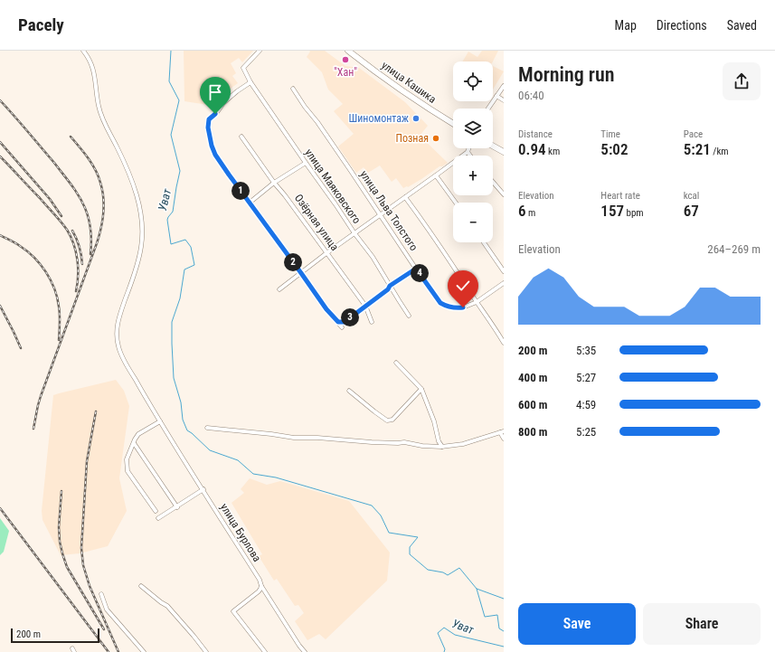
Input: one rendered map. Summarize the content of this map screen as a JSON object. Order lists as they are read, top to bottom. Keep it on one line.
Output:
{"streets":{"highway":["улица Кашика"],"street":["улица Маяковского","улица Льва Толстого","Озёрная улица","улица Бурлова"]},"water":["Уват"],"places":["\"Хан\"","Шиномонтаж","Позная"],"scale_bar":"200 m","page":{"header":"Pacely","nav":["Map","Directions","Saved"],"heading":["Morning run","06:40"],"map_buttons":["+","−"],"stats":[["Distance","0.94 km"],["Time","5:02"],["Pace","5:21 /km"],["Elevation","6 m"],["Heart rate","157 bpm"],["kcal","67"]],"pins":["1","2","4","3"],"chart":["Elevation","264–269 m"],"list":[{"name":"200 m","note":"5:35"},{"name":"400 m","note":"5:27"},{"name":"600 m","note":"4:59"},{"name":"800 m","note":"5:25"}],"buttons":["Save","Share"],"scale":"200 m"}}
